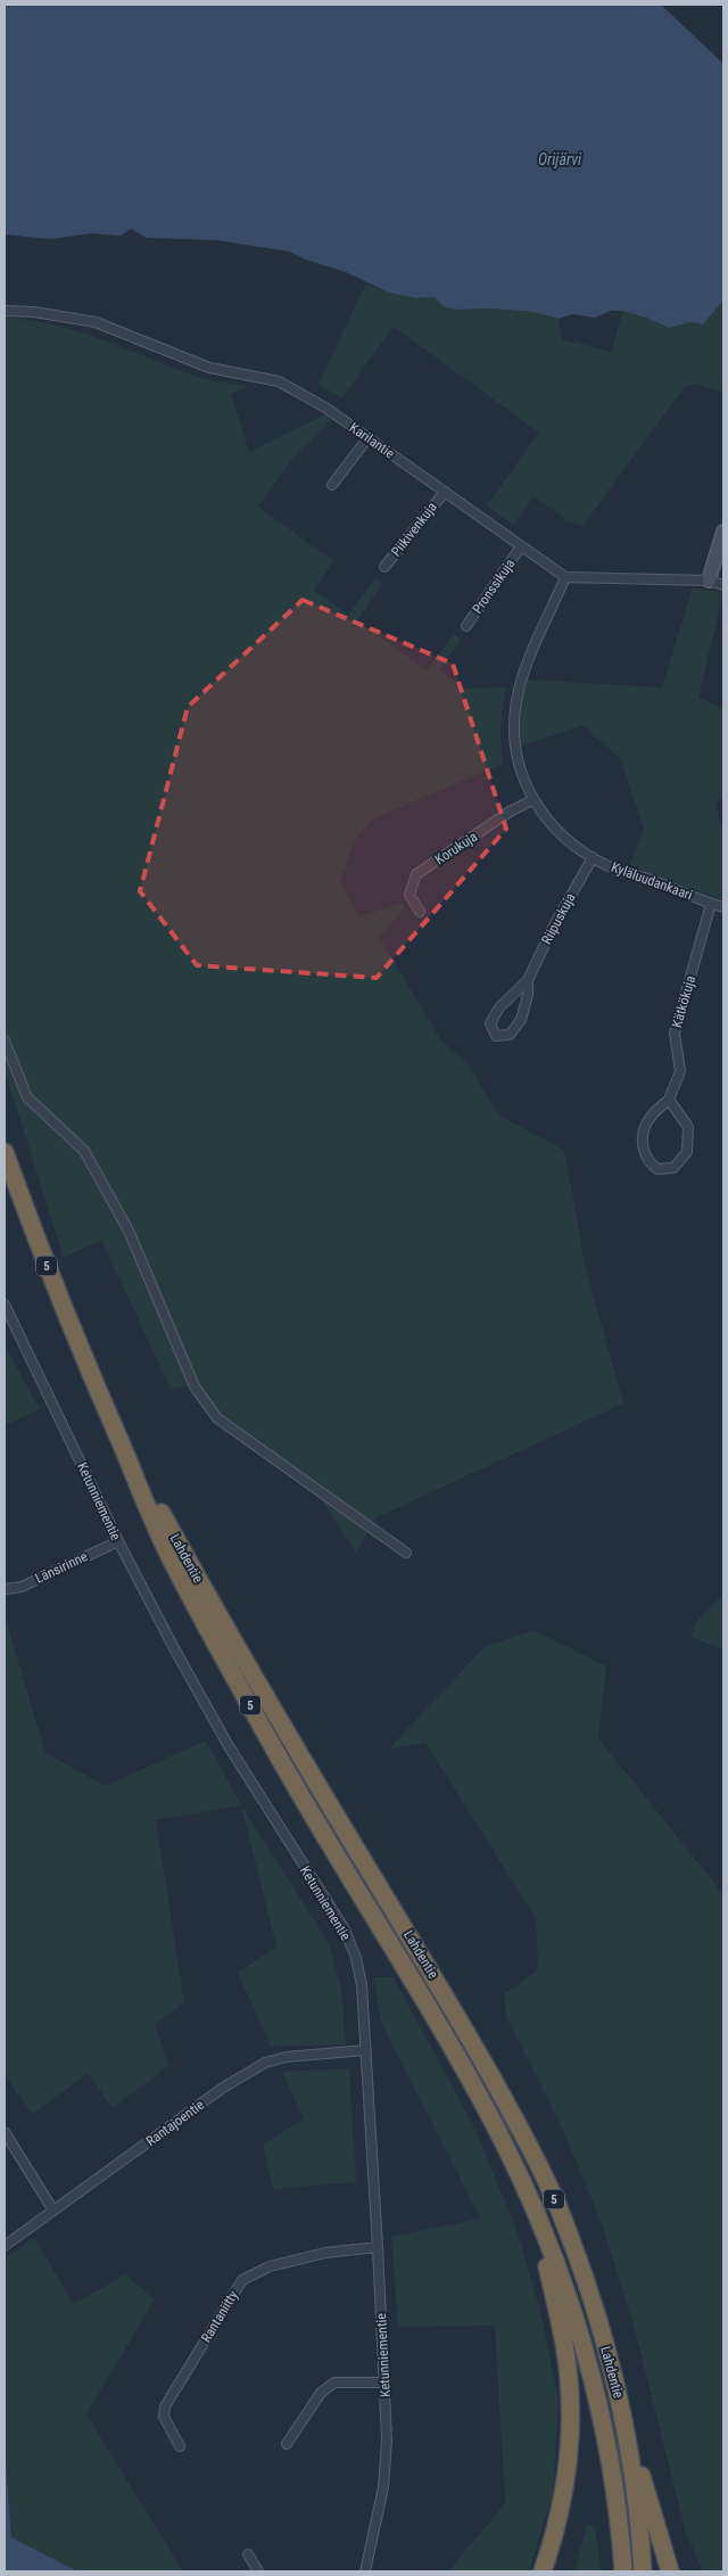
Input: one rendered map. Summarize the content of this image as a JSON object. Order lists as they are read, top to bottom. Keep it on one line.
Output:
{"streets":{"highway":["5","Lahdentie"],"street":["Karilantie","Piikivenkuja","Pronssikuja","Korukuja","Kyläluudankaari","Riipuskuja","Kätkökuja","Ketunniementie","Länsirinne","Rantajoentie","Rantaniitty"]},"crossings":[["Karilantie","Piikivenkuja"],["Karilantie","Pronssikuja"],["Karilantie","Kyläluudankaari"],["Korukuja","Kyläluudankaari"],["Kyläluudankaari","Riipuskuja"],["Kyläluudankaari","Kätkökuja"],["Ketunniementie","Länsirinne"],["Ketunniementie","Rantajoentie"],["Ketunniementie","Rantaniitty"]],"water":["Orijärvi"]}
